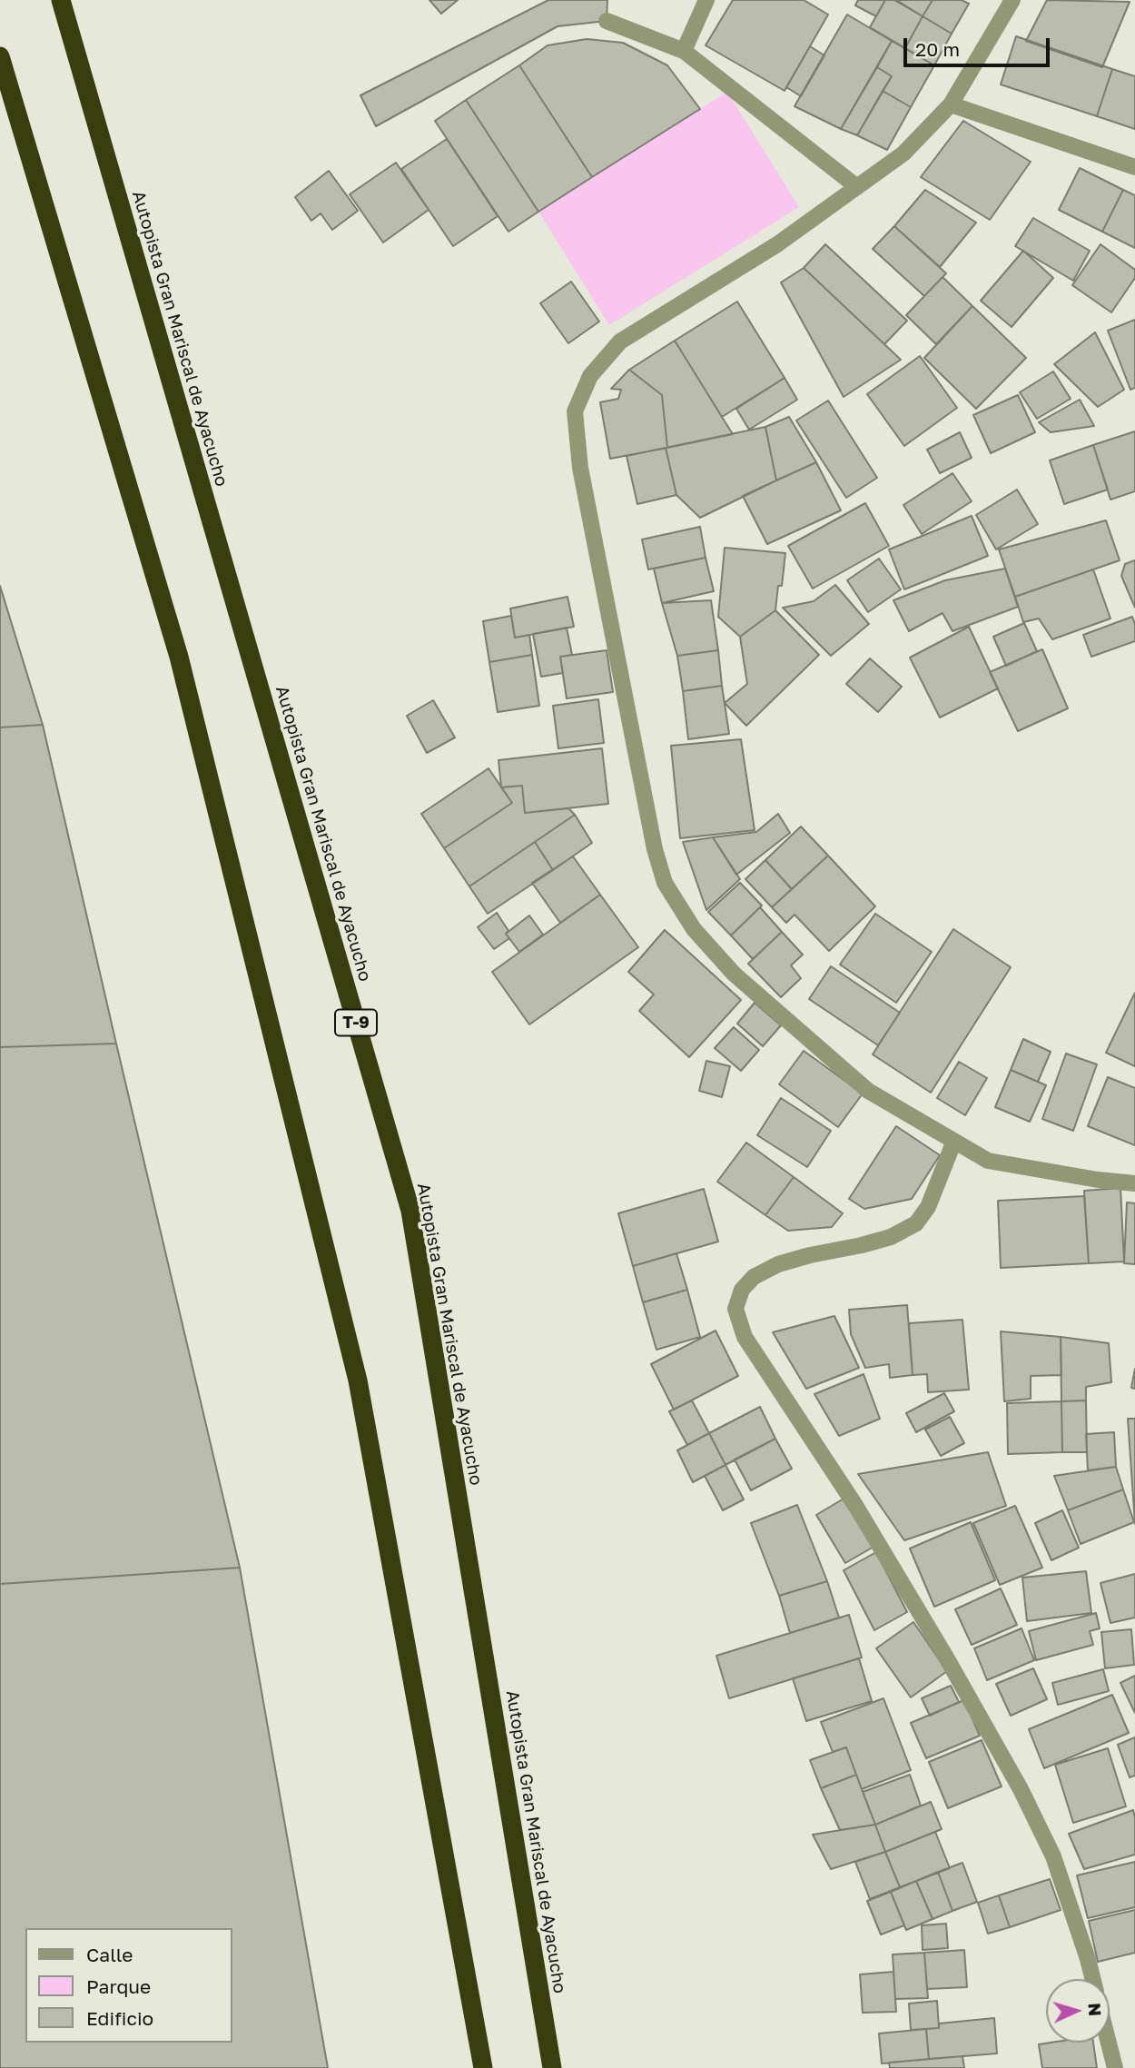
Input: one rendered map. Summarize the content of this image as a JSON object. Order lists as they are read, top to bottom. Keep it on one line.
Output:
{"streets":{"highway":["Autopista Gran Mariscal de Ayacucho","T-9"]},"legend":["Calle","Parque","Edificio"],"scale_bar":"20 m","north":"right"}
